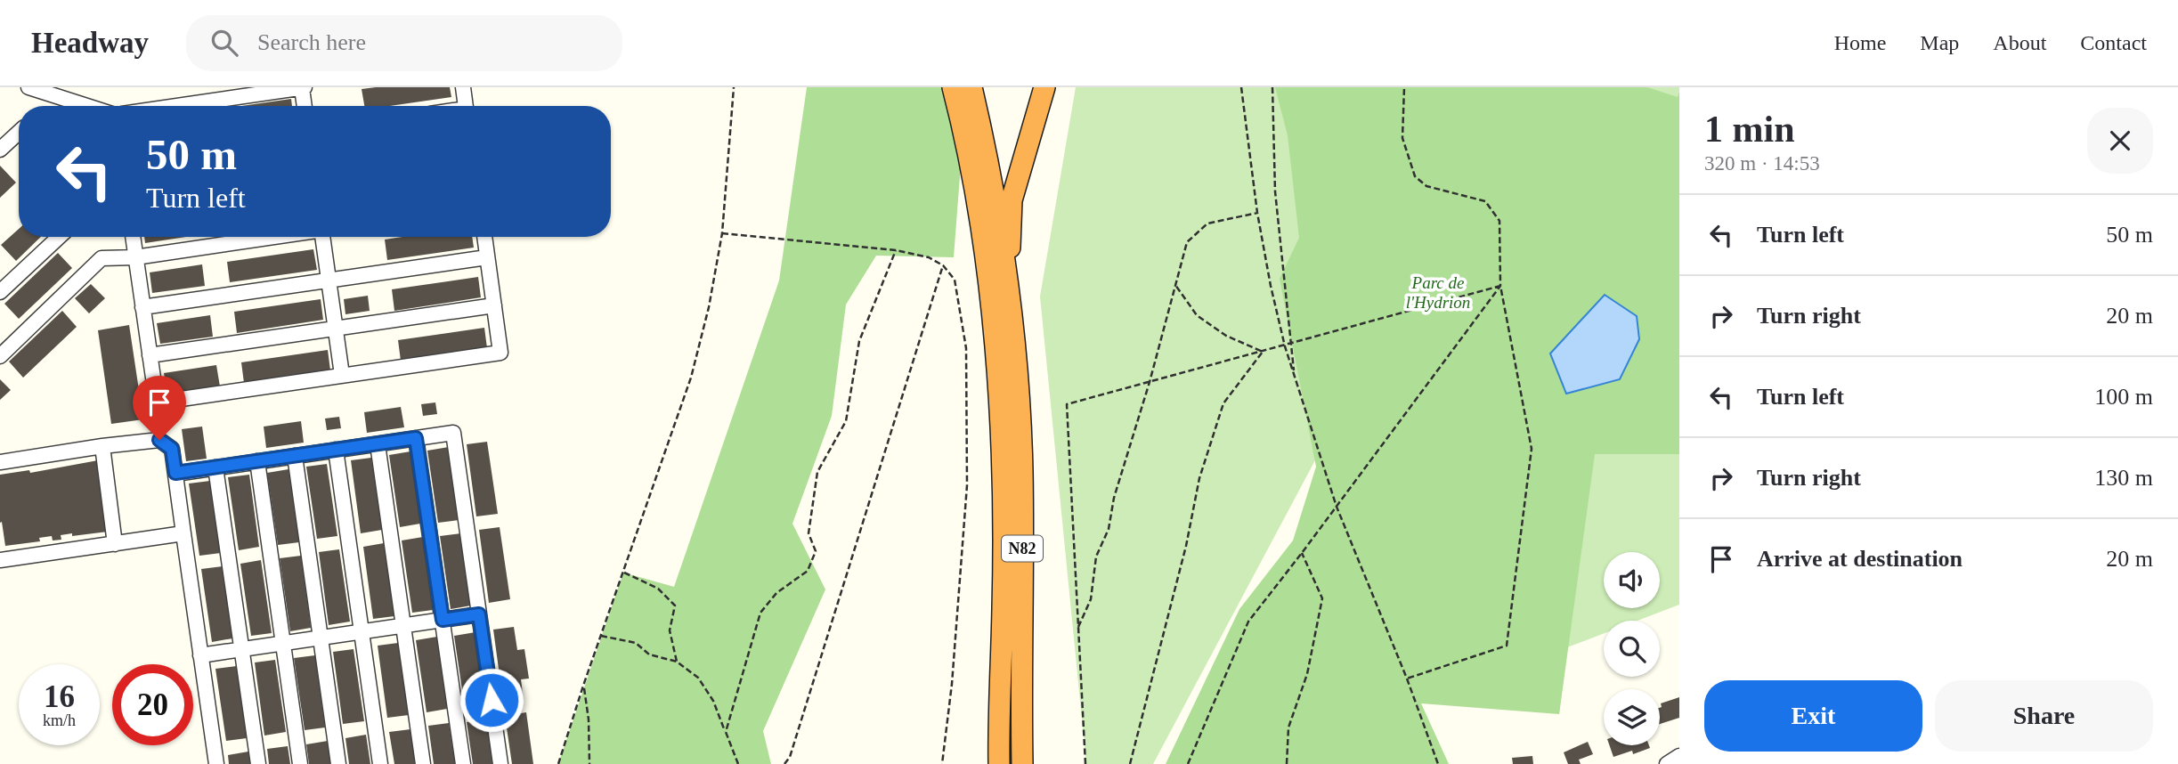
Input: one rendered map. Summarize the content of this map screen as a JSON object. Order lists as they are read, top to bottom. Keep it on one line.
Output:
{"streets":{"highway":["N82"]},"parks":["Parc de l'Hydrion"],"page":{"header":"Headway","search":"Search here","nav":["Home","Map","About","Contact"],"heading":["1 min","320 m · 14:53"],"turn":["50 m","Turn left"],"list":[{"name":"Turn left","value":"50 m"},{"name":"Turn right","value":"20 m"},{"name":"Turn left","value":"100 m"},{"name":"Turn right","value":"130 m"},{"name":"Arrive at destination","value":"20 m"}],"speed":"16 km/h","limit":"20","buttons":["Exit","Share"]}}
